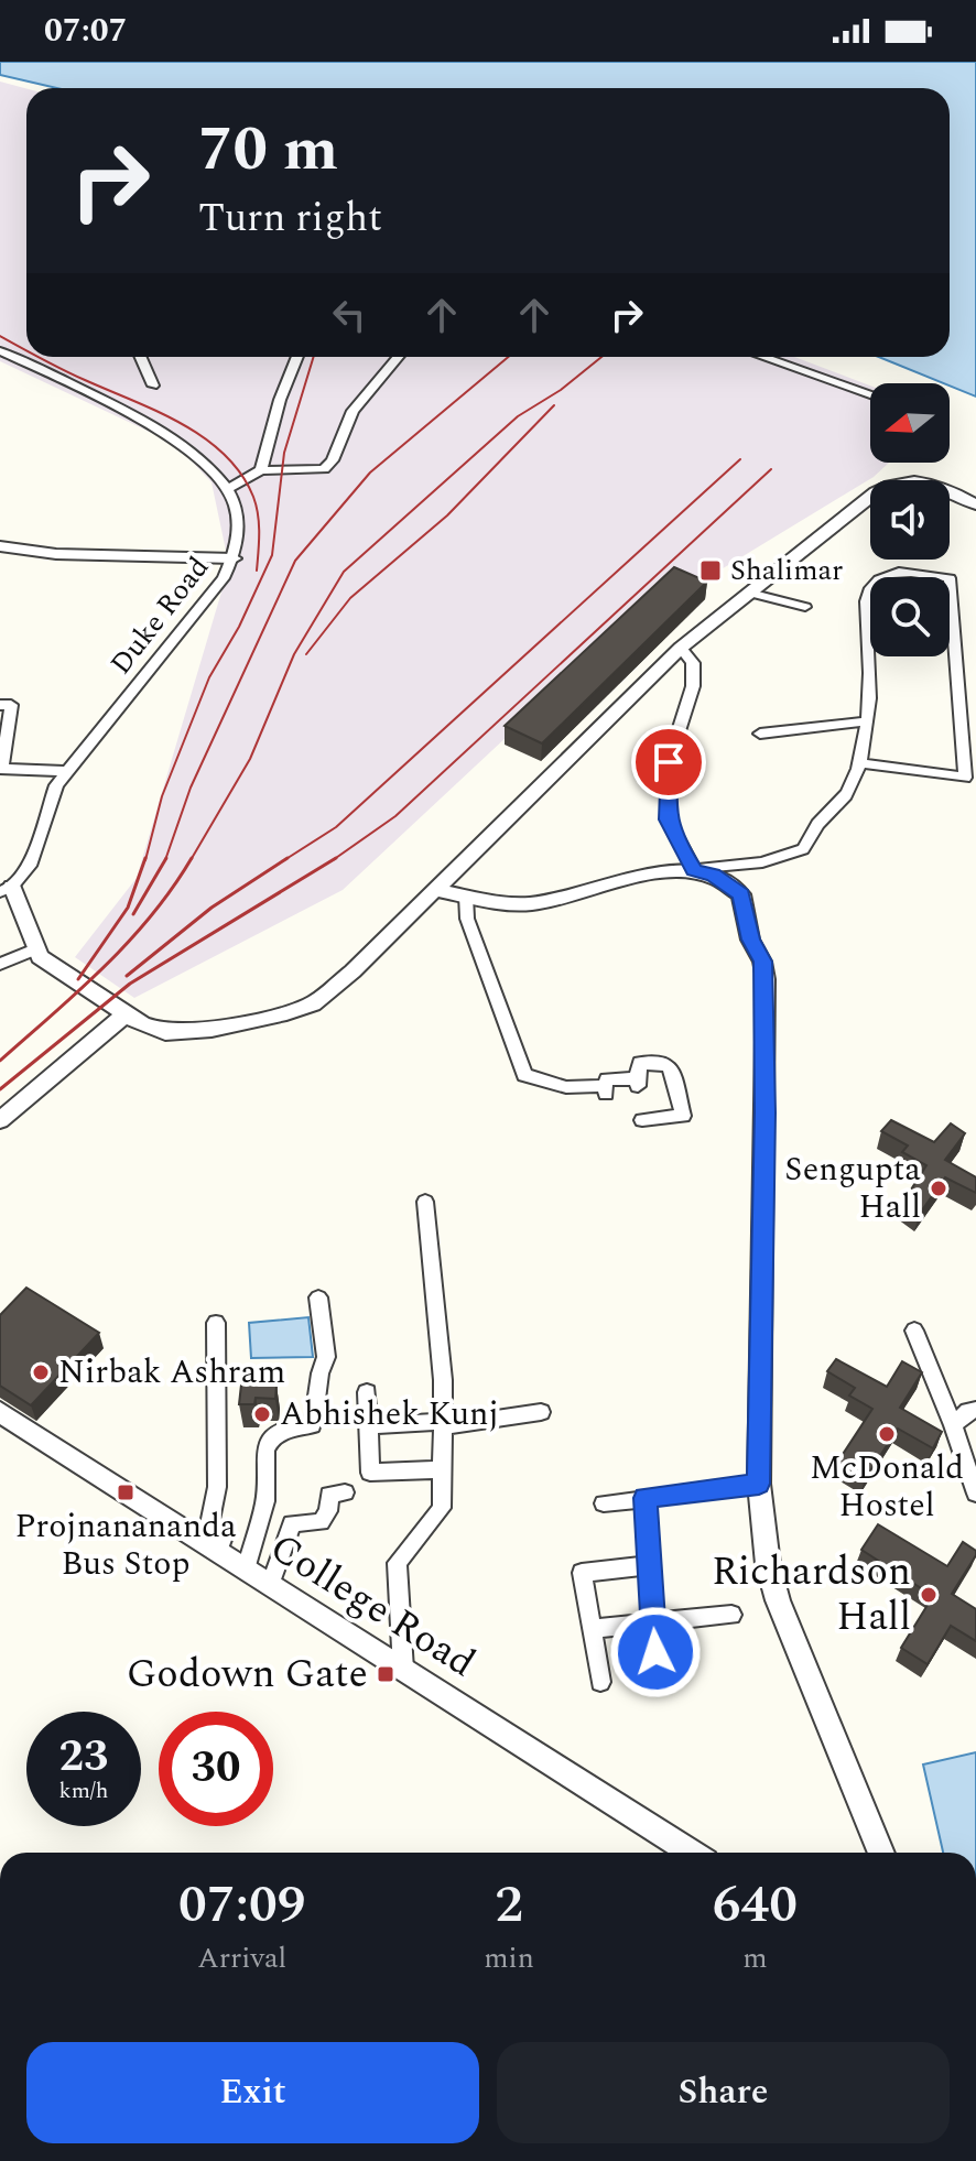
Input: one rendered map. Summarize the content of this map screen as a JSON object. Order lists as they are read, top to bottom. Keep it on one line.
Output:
{"streets":{"street":["Duke Road","College Road"]},"places":{"transit":["Shalimar","Projnanananda Bus Stop","Godown Gate"],"other":["Sengupta Hall","Nirbak Ashram","Abhishek Kunj","McDonald Hostel","Richardson Hall"]},"north":"left","page":{"status":"07:07","turn":["70 m","Turn right"],"speed":"23 km/h","limit":"30","eta":["07:09","Arrival","2","min","640","m"],"buttons":["Exit","Share"]}}
